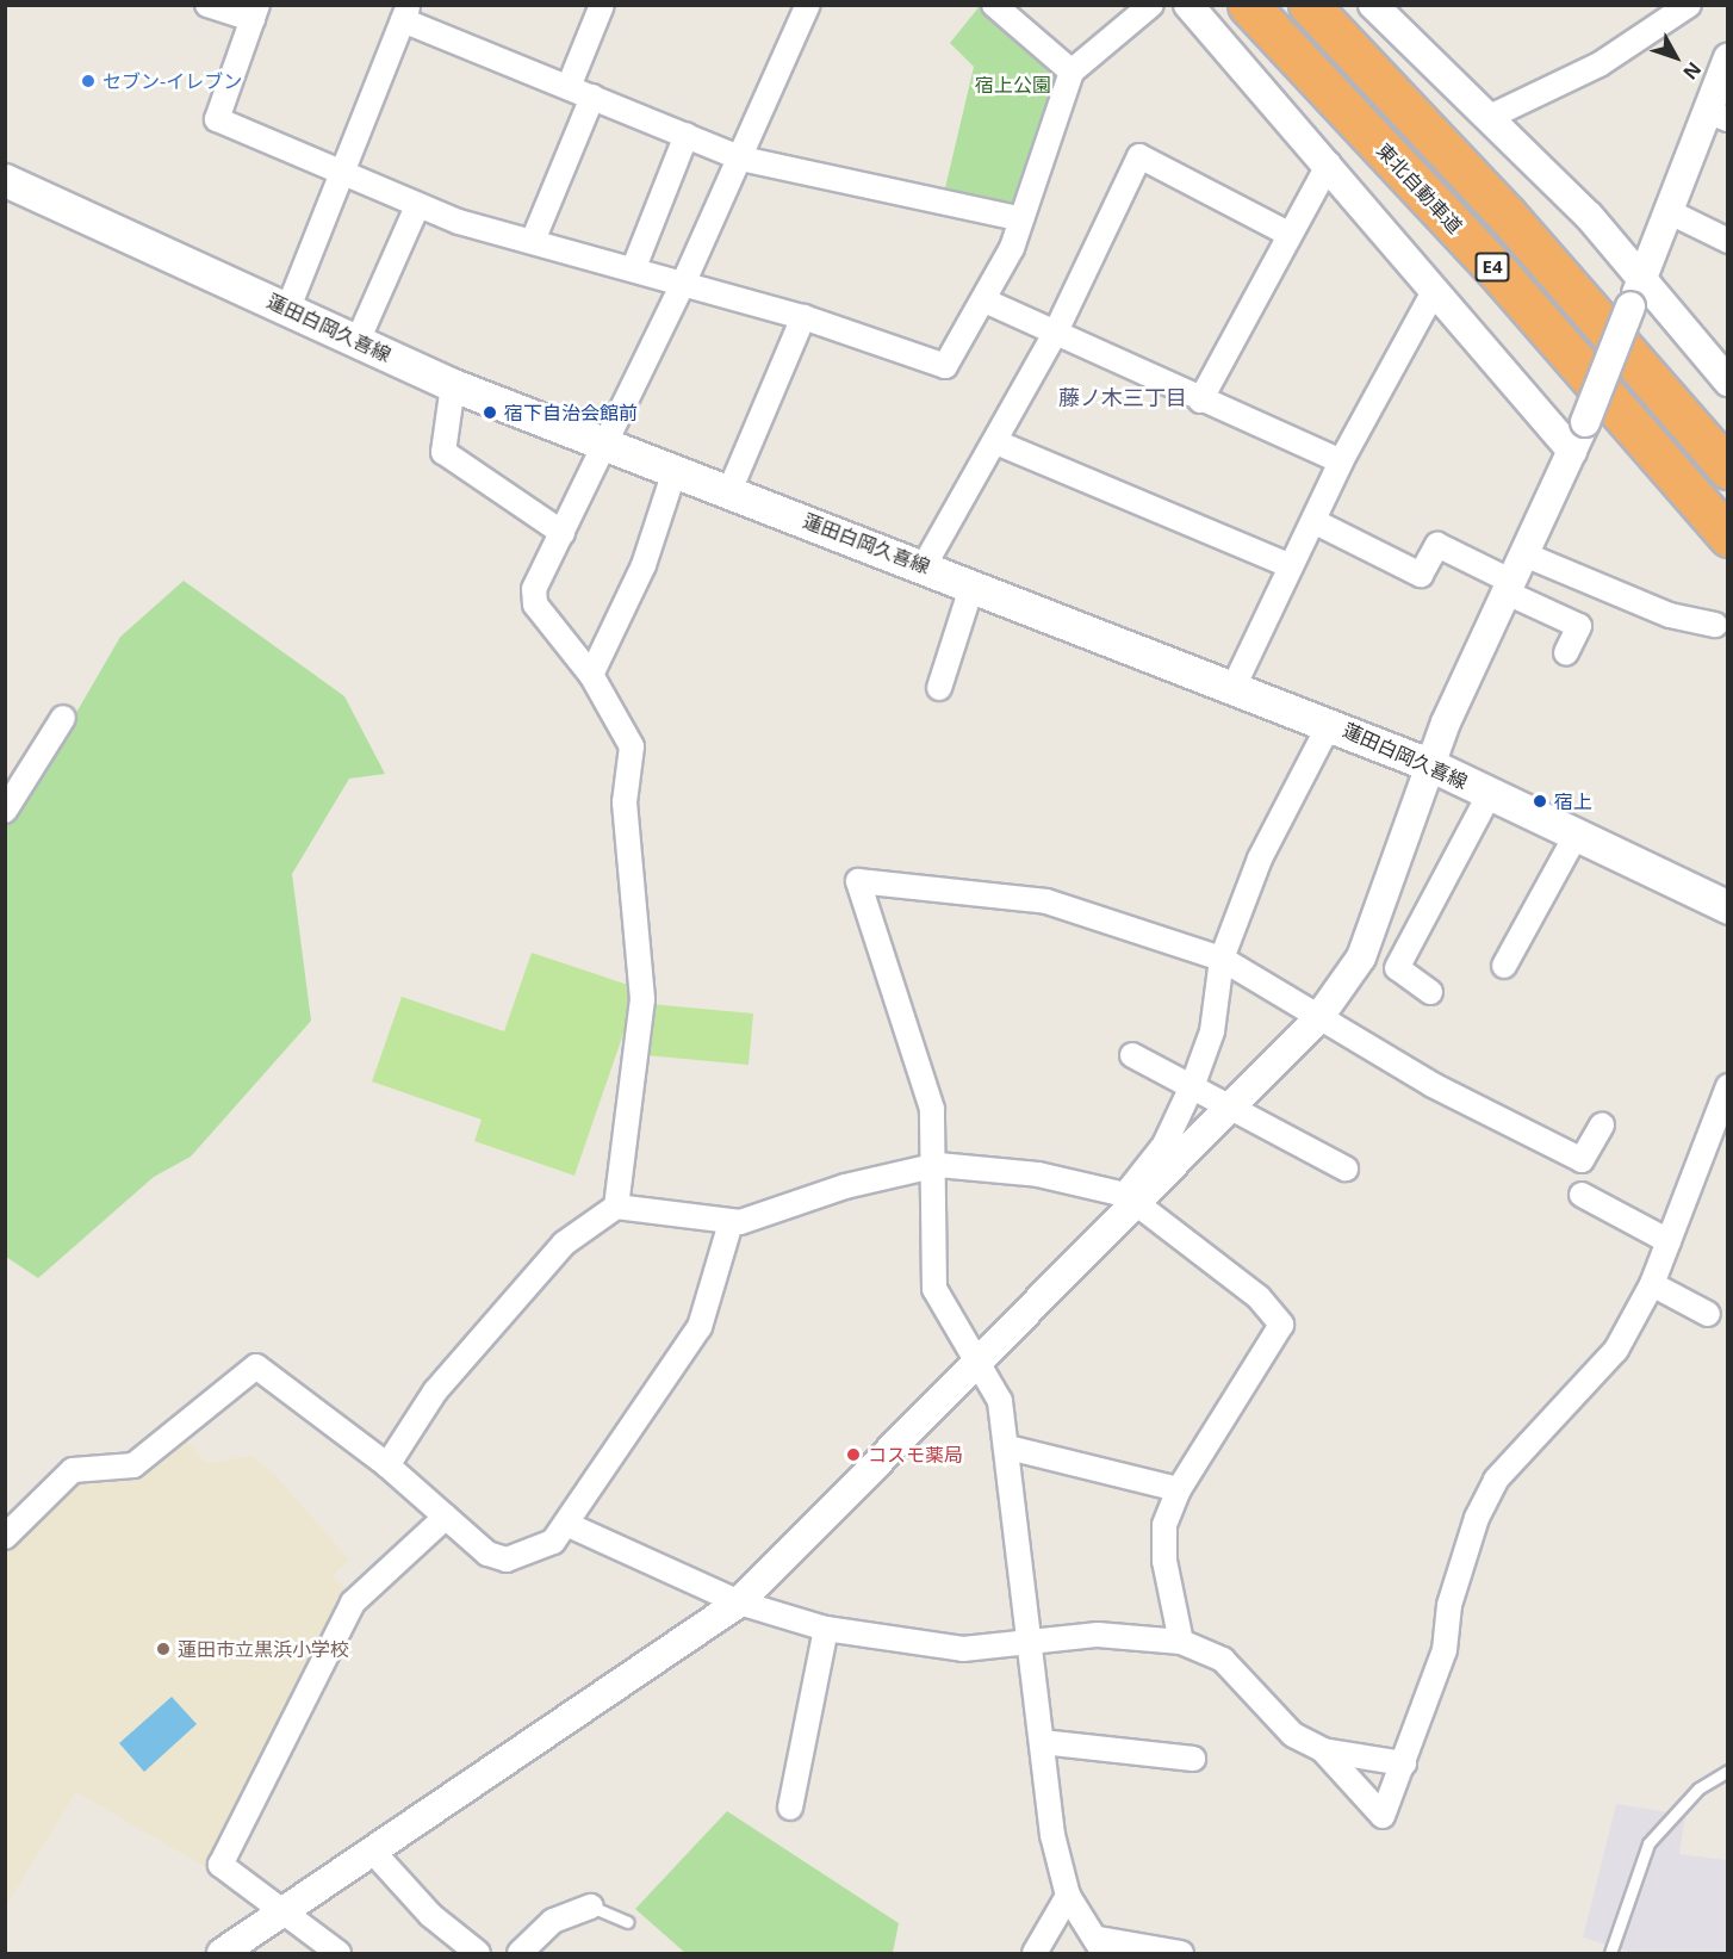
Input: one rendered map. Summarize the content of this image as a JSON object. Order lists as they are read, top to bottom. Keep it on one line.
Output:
{"streets":{"highway":["東北自動車道","E4"],"main road":["蓮田白岡久喜線"]},"districts":["藤ノ木三丁目"],"parks":["宿上公園"],"places":["セブン-イレブン","宿下自治会館前","宿上","コスモ薬局","蓮田市立黒浜小学校"],"north":"bottom right"}
